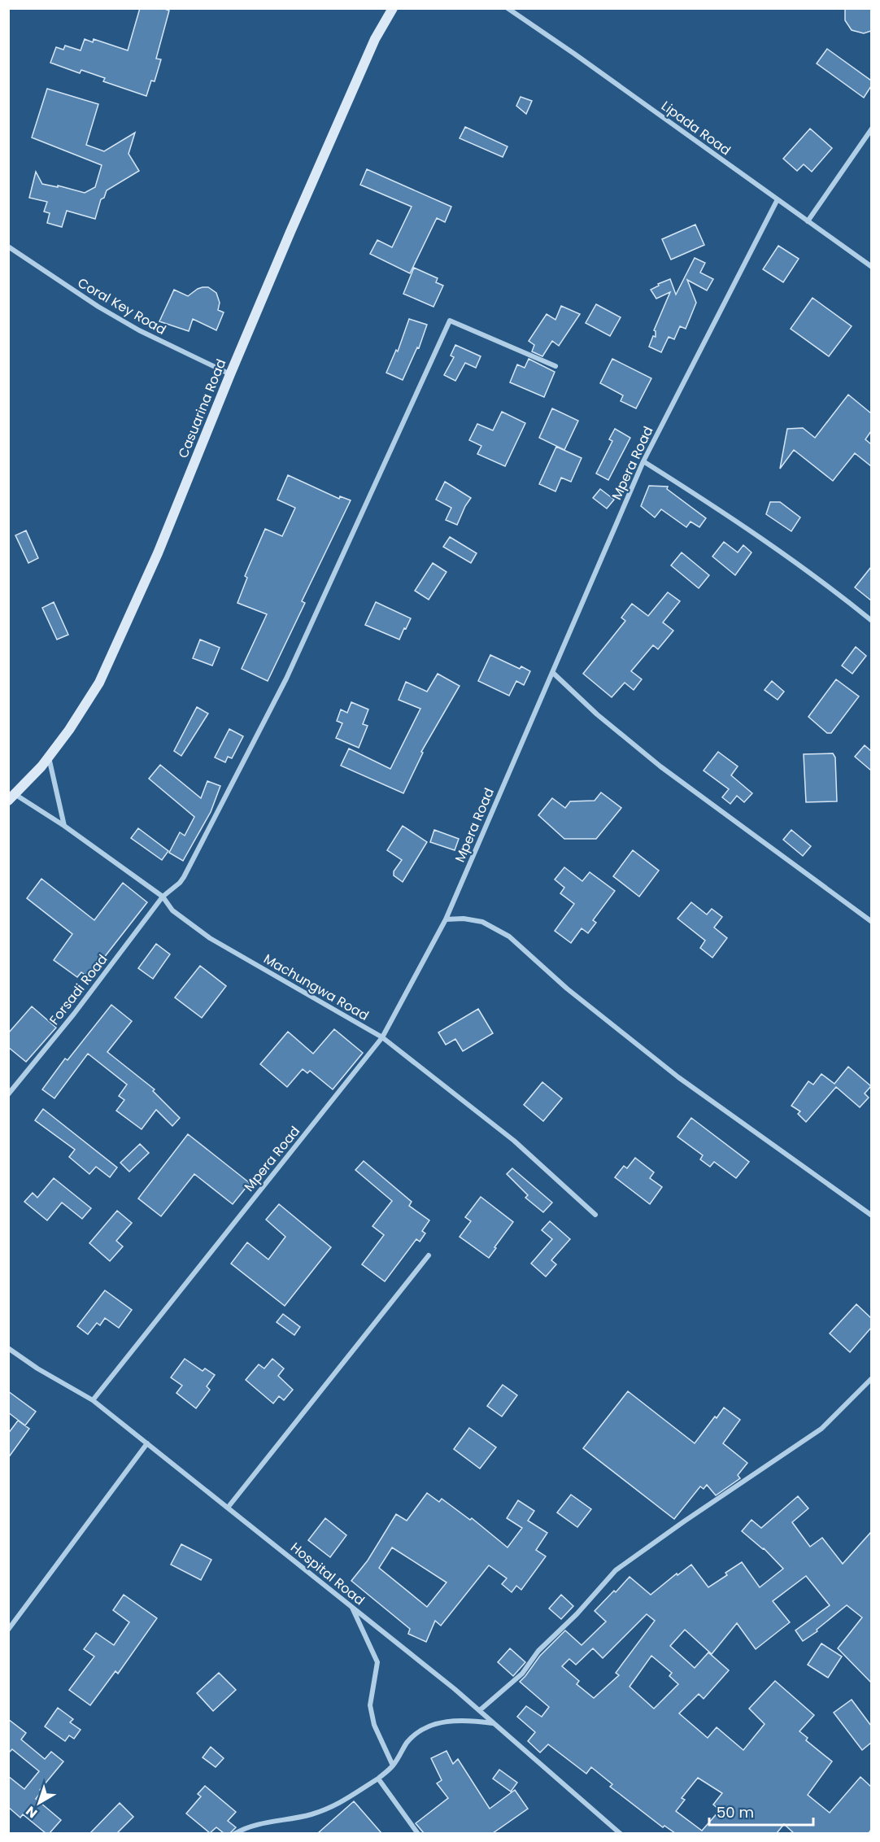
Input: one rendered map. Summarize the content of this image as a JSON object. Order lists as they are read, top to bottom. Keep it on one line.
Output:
{"streets":{"street":["Lipada Road","Coral Key Road","Casuarina Road","Mpera Road","Machungwa Road","Forsadi Road","Hospital Road"]},"crossings":[["Lipada Road","Mpera Road"],["Coral Key Road","Casuarina Road"],["Casuarina Road","Machungwa Road"],["Mpera Road","Machungwa Road"],["Mpera Road","Hospital Road"],["Machungwa Road","Forsadi Road"]],"scale_bar":"50 m","north":"bottom left"}
